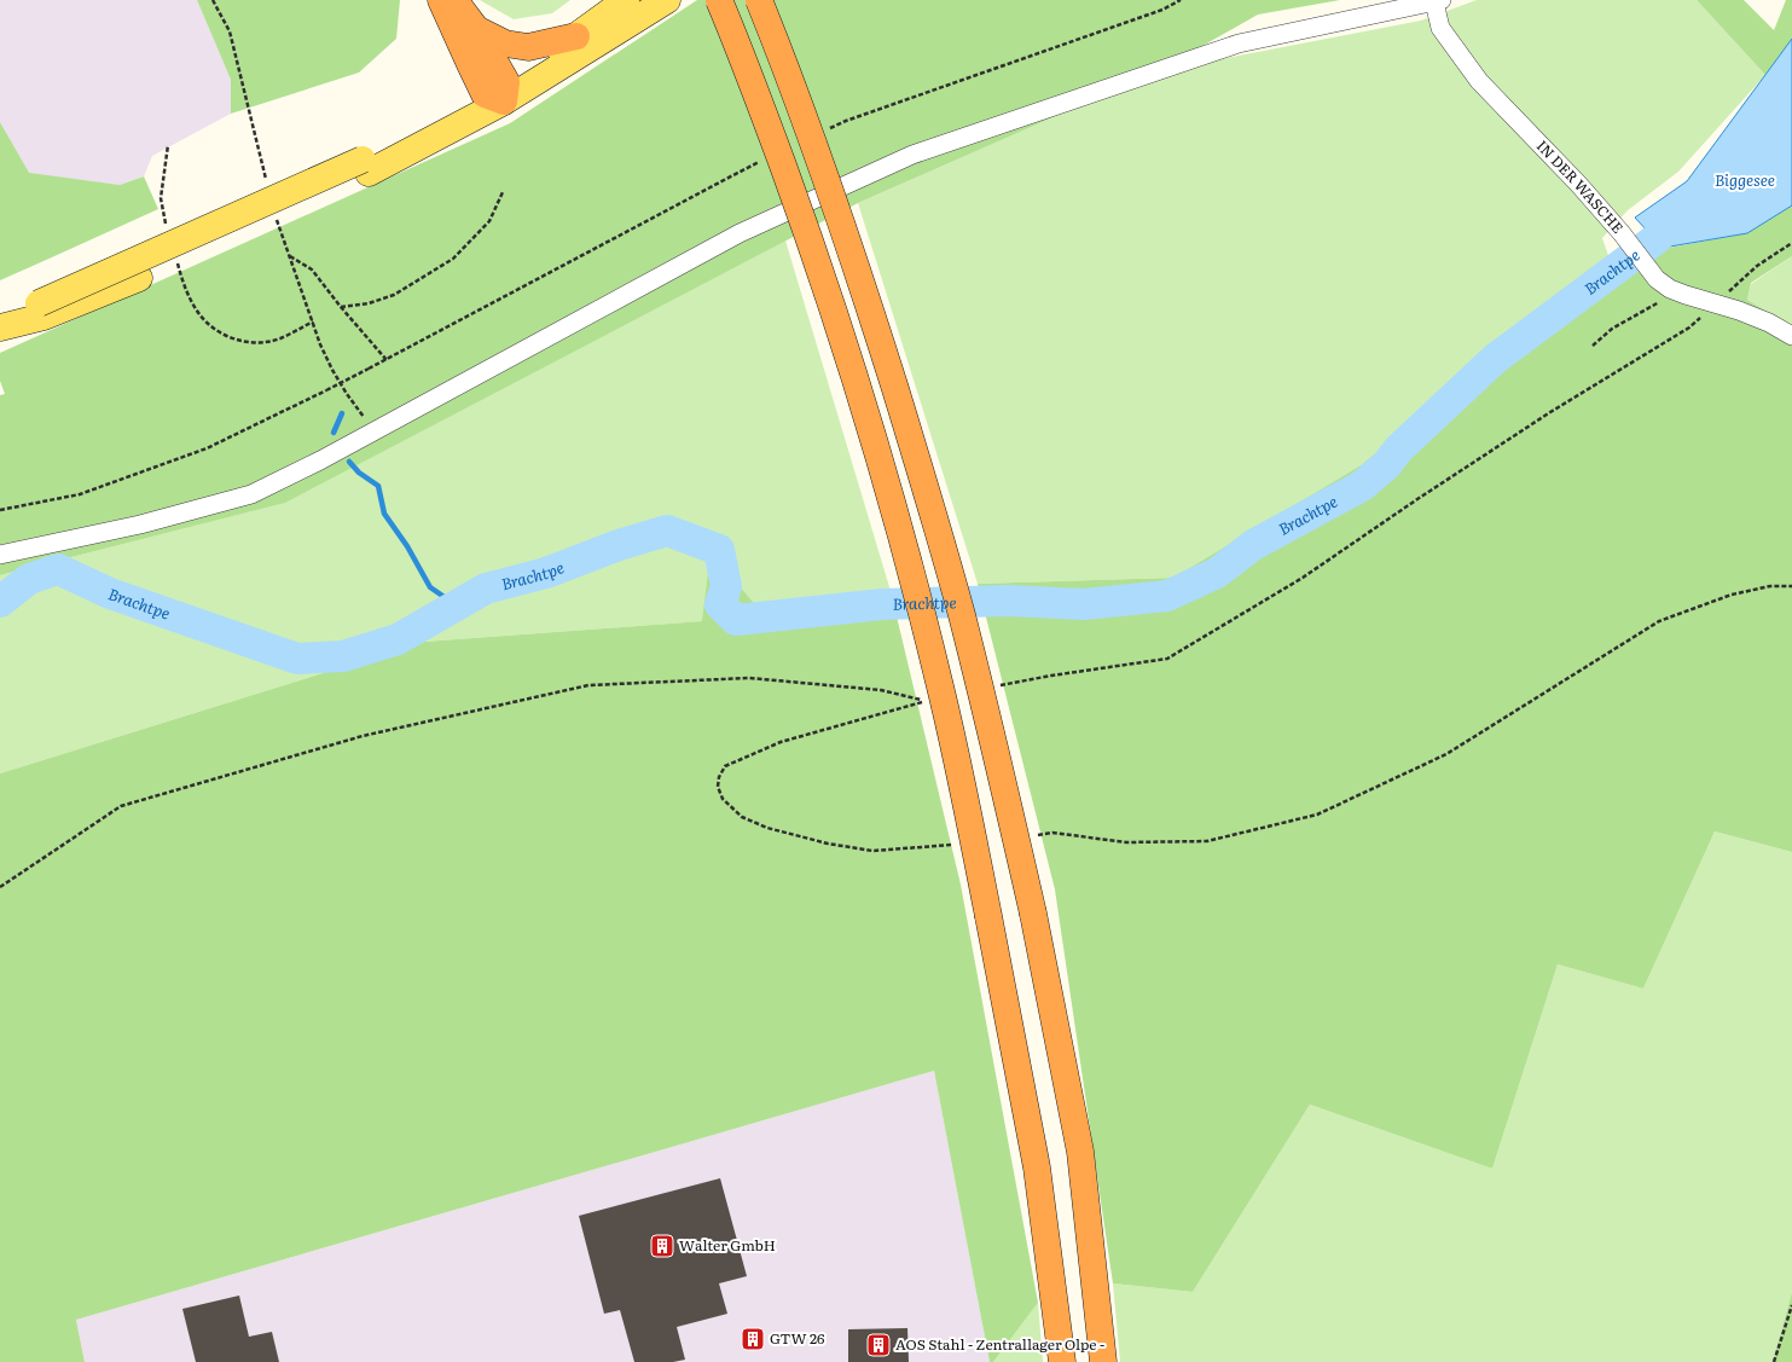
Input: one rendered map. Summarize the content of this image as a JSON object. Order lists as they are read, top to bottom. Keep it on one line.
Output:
{"streets":{"street":["IN DER WASCHE"]},"water":["Biggesee","Brachtpe"],"places":{"building":["Walter GmbH","GTW 26","AOS Stahl - Zentrallager Olpe -"]}}
